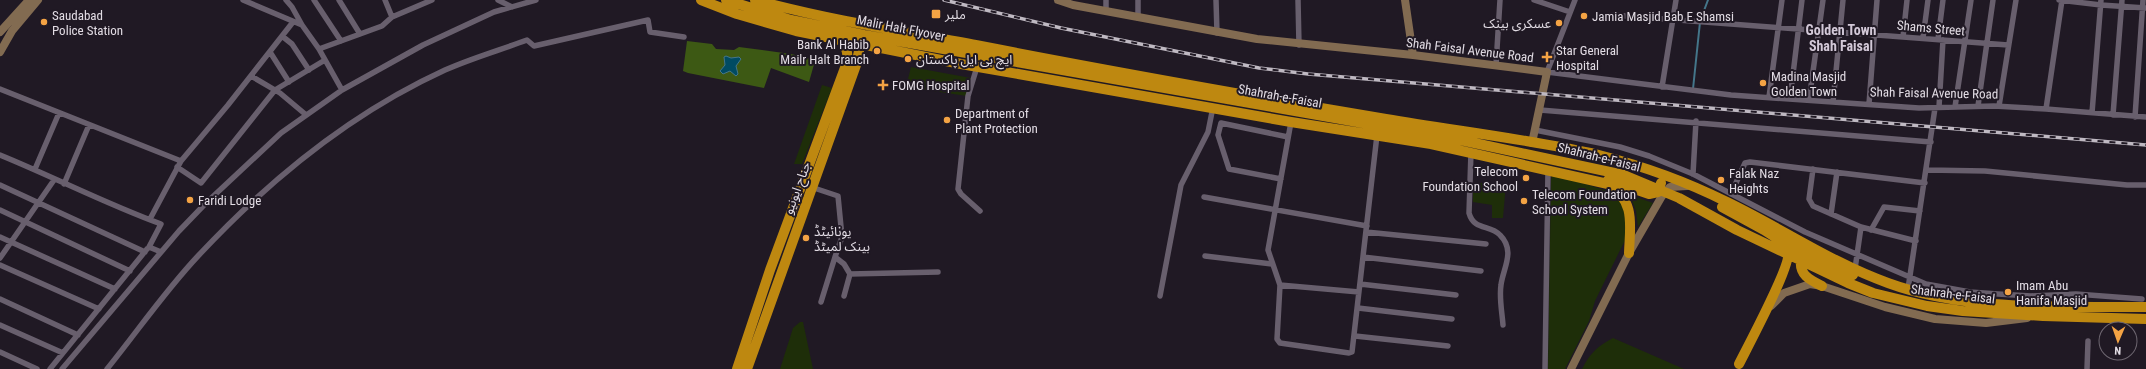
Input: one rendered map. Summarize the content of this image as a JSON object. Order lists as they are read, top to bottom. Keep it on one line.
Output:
{"streets":{"highway":["Malir Halt Flyover","Shahrah-e-Faisal","جناح ایونیو"],"main road":["Shah Faisal Avenue Road"],"street":["Shams Street"]},"crossings":[["Malir Halt Flyover","Shahrah-e-Faisal"]],"districts":["Golden Town Shah Faisal"],"places":{"transit":["ملیر"],"other":["Jamia Masjid Bab E Shamsi","Saudabad Police Station","عسکری بینک","Bank Al Habib Mailr Halt Branch","ایچ بی ایل پاکستان","Madina Masjid Golden Town","Department of Plant Protection","Telecom Foundation School","Falak Naz Heights","Faridi Lodge","Telecom Foundation School System","یونائیٹڈ بینک لمیٹڈ","Imam Abu Hanifa Masjid"],"health":["Star General Hospital","FOMG Hospital"]},"north":"bottom"}
